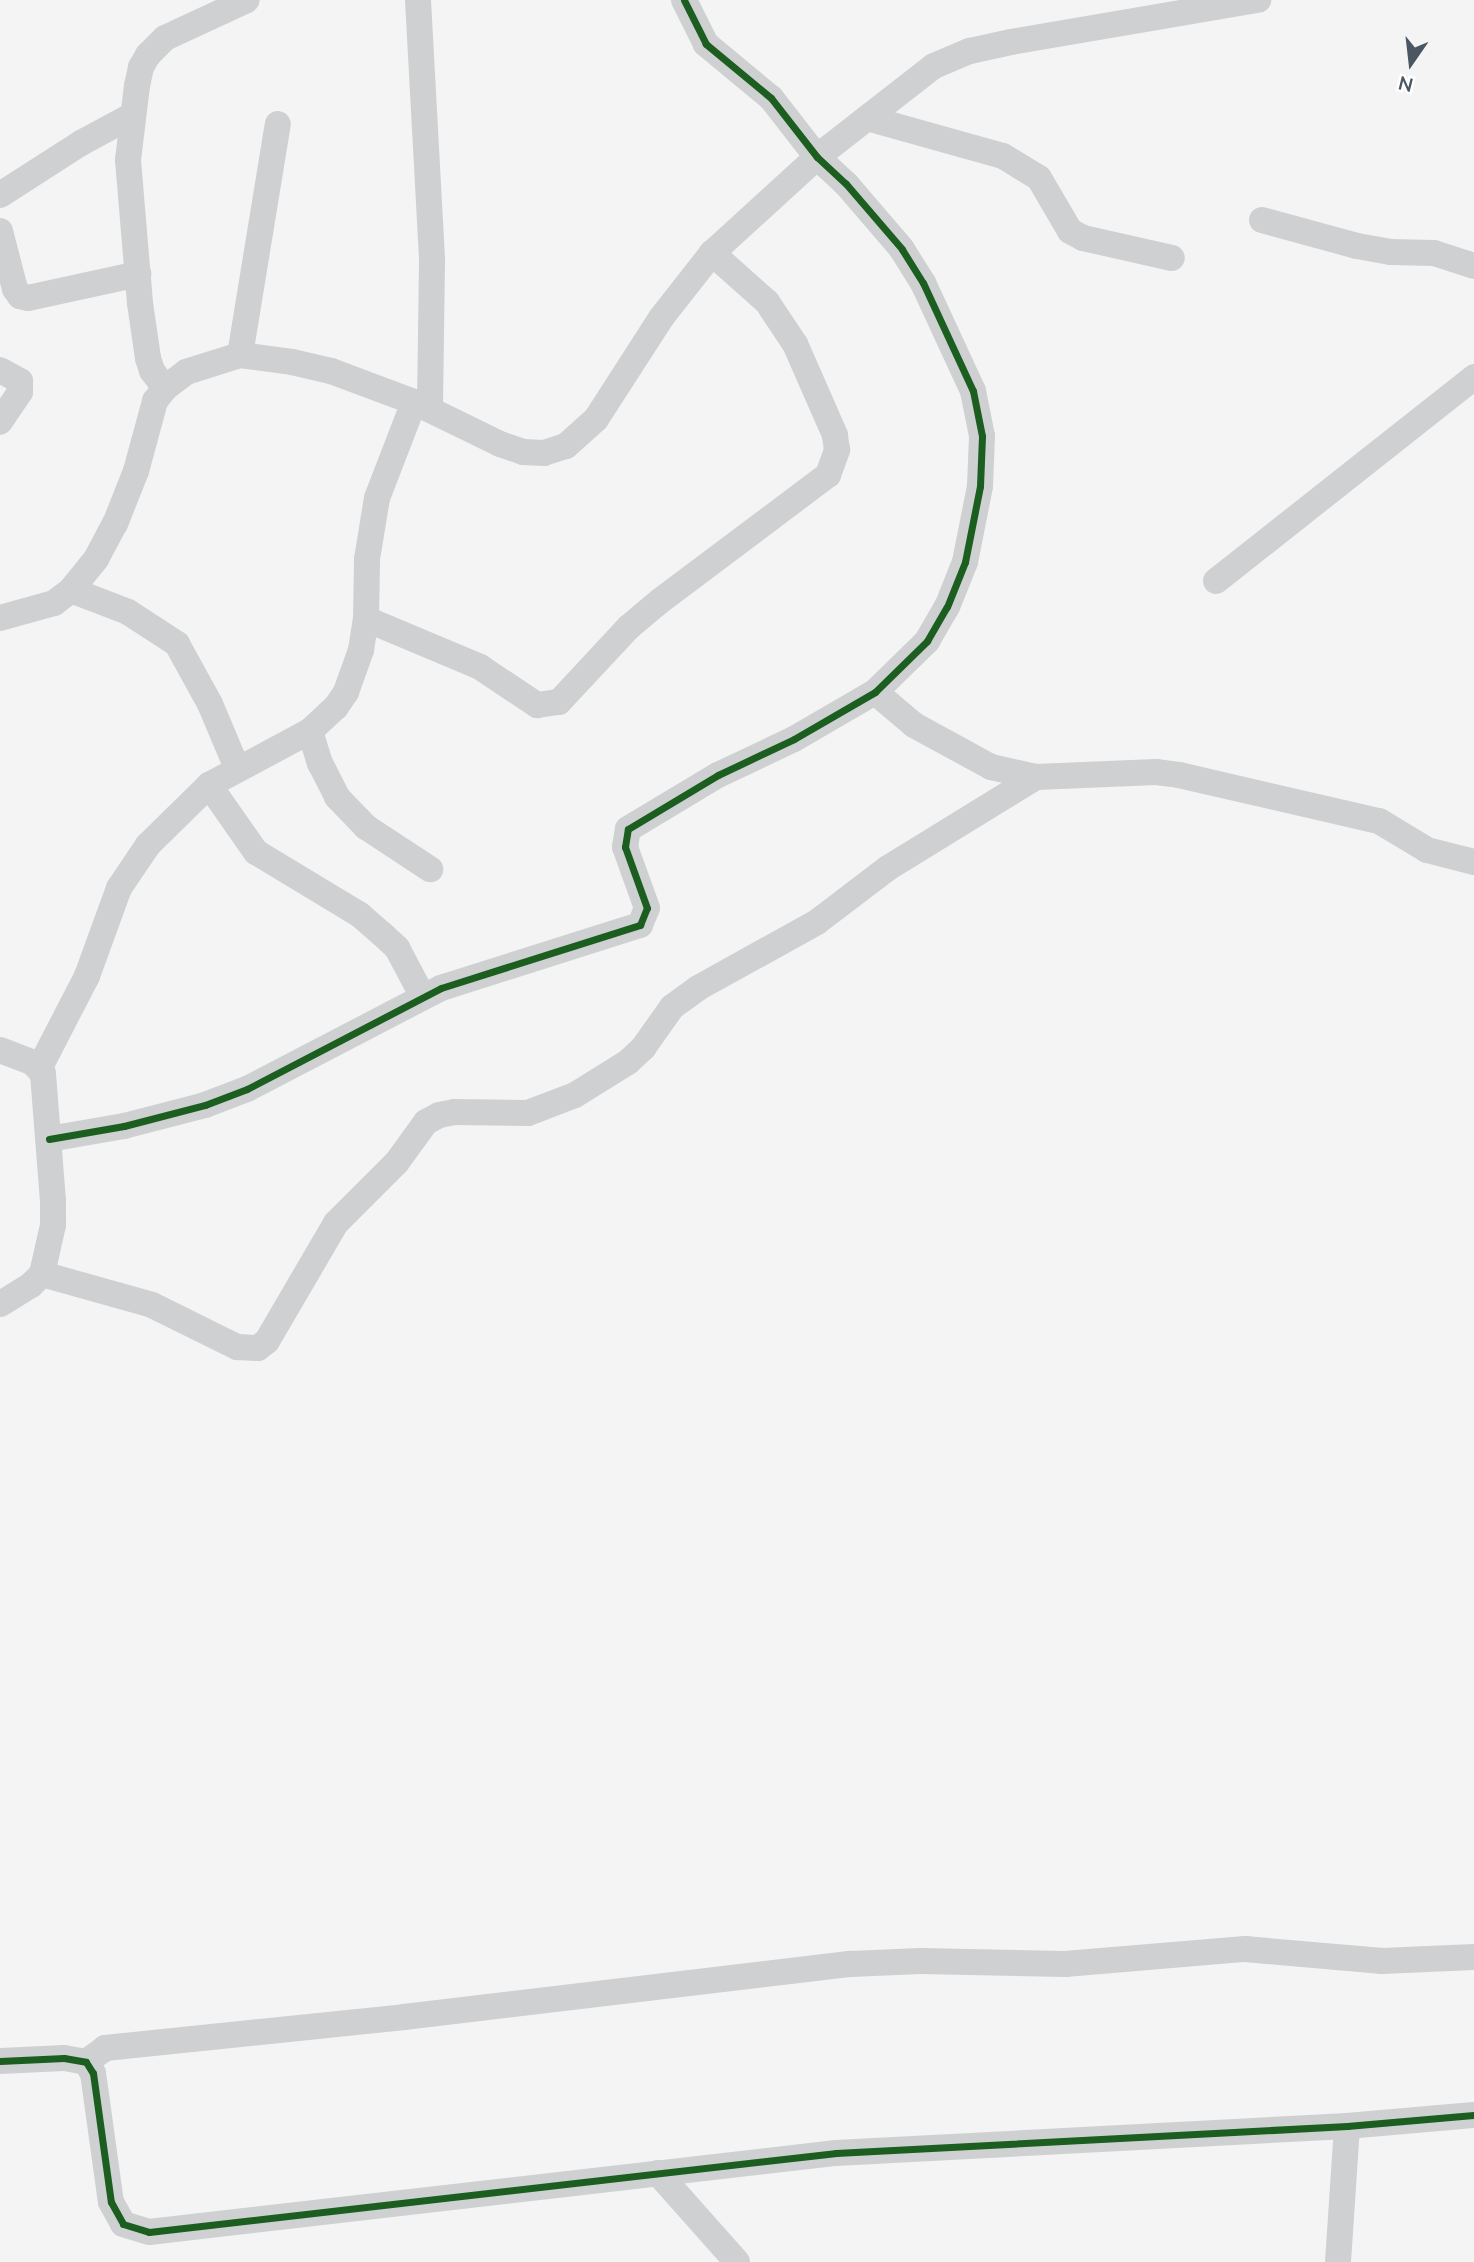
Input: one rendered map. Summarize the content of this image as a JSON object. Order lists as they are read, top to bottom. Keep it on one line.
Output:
{"north":"bottom"}
